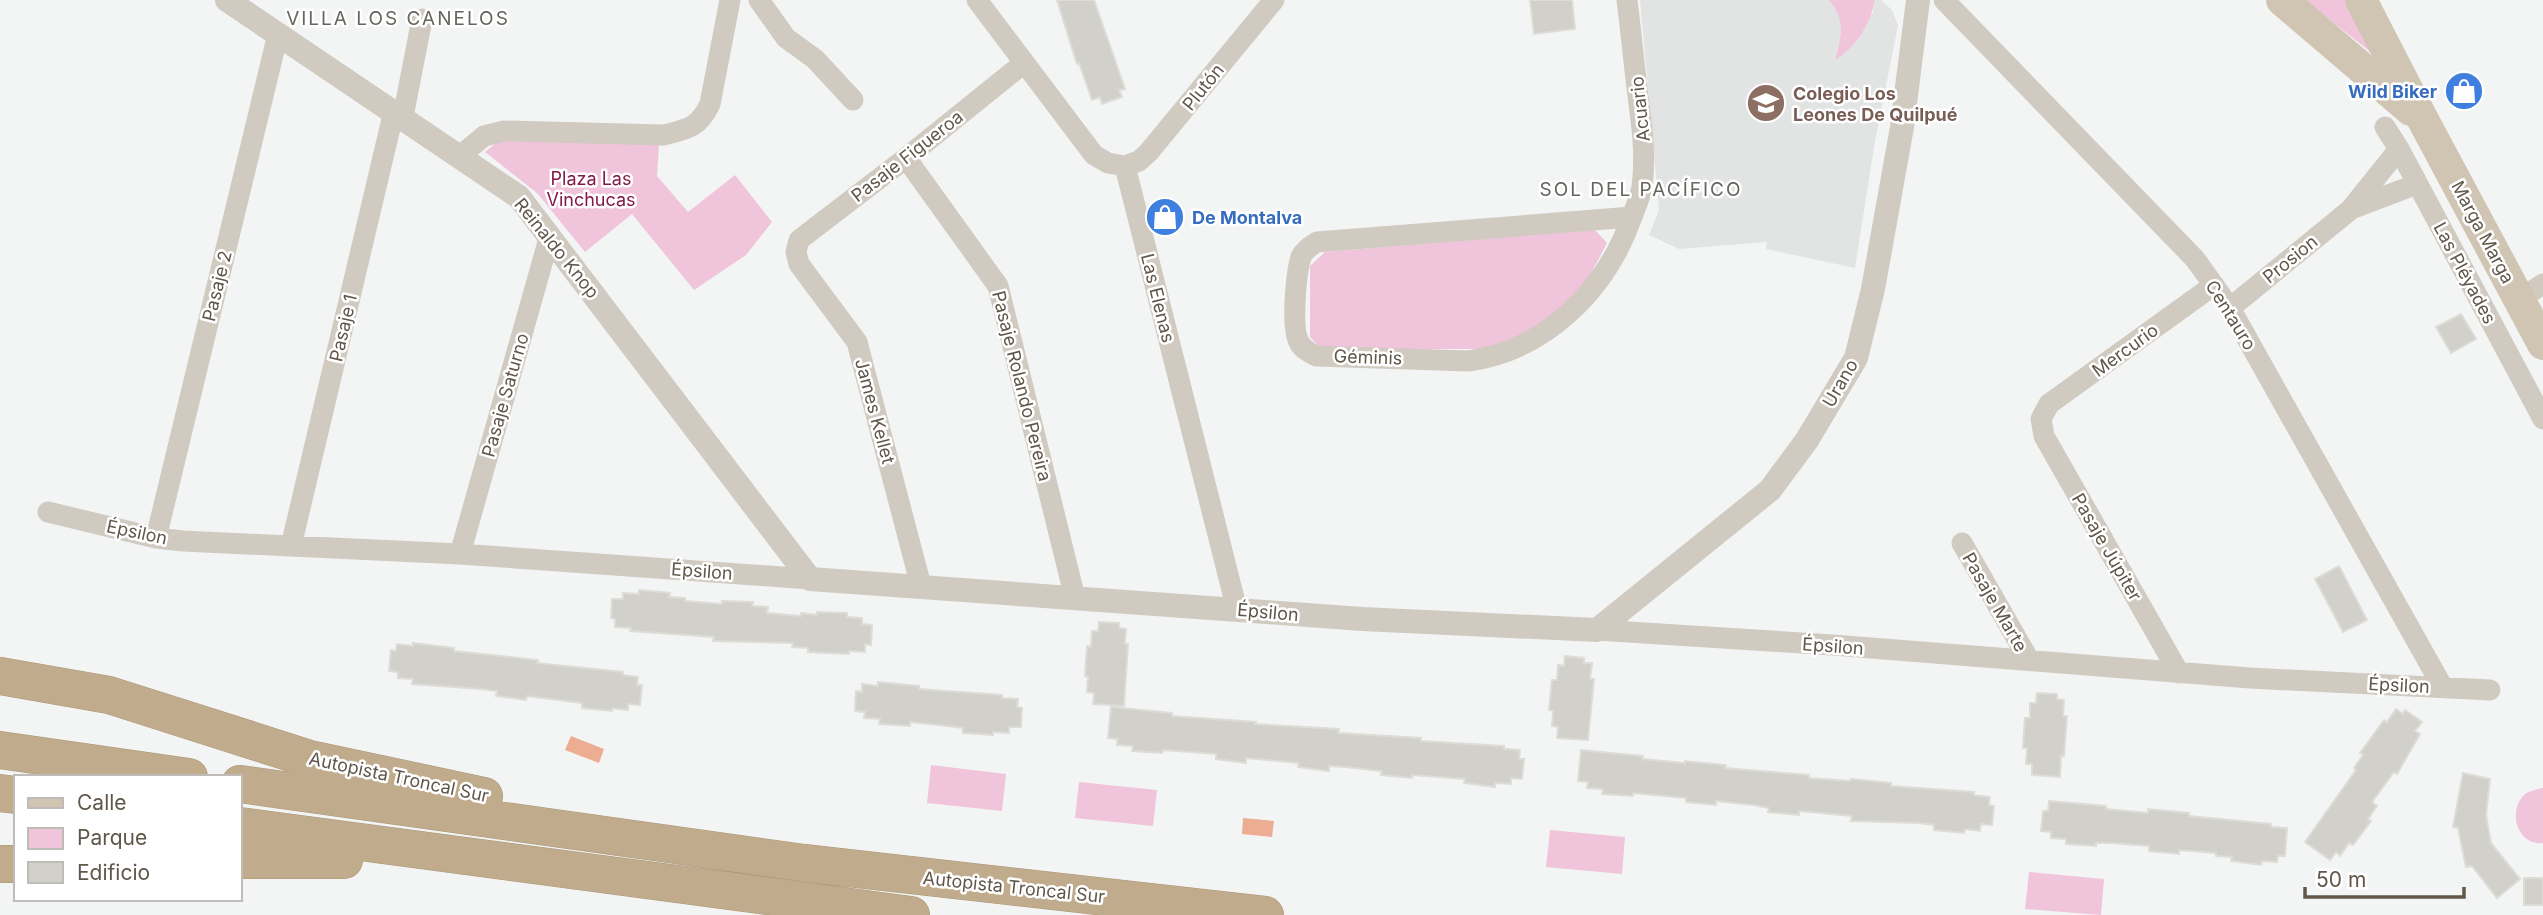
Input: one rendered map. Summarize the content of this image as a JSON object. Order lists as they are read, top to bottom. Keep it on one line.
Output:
{"streets":{"highway":["Autopista Troncal Sur"],"main road":["Marga Marga"],"street":["Plutón","Acuario","Pasaje Figueroa","Reinaldo Knop","Prosion","Las Pléyades","Pasaje 2","Las Elenas","Centauro","Pasaje 1","Mercurio","Géminis","Urano","Pasaje Rolando Pereira","Pasaje Saturno","James Kellet","Épsilon","Pasaje Júpiter","Pasaje Marte"]},"crossings":[["Plutón","Las Elenas"],["Acuario","Géminis"],["Pasaje Figueroa","Pasaje Rolando Pereira"],["Pasaje Figueroa","James Kellet"],["Reinaldo Knop","Pasaje 2"],["Reinaldo Knop","Pasaje 1"],["Reinaldo Knop","Pasaje Saturno"],["Reinaldo Knop","Épsilon"],["Prosion","Las Pléyades"],["Prosion","Centauro"],["Pasaje 2","Épsilon"],["Las Elenas","Épsilon"],["Centauro","Mercurio"],["Centauro","Épsilon"],["Pasaje 1","Épsilon"],["Mercurio","Pasaje Júpiter"],["Urano","Épsilon"],["Pasaje Rolando Pereira","Épsilon"],["Pasaje Saturno","Épsilon"],["James Kellet","Épsilon"],["Épsilon","Pasaje Júpiter"],["Épsilon","Pasaje Marte"]],"districts":["VILLA LOS CANELOS","SOL DEL PACÍFICO"],"parks":["Plaza Las Vinchucas"],"places":{"shop":["Wild Biker","De Montalva"],"school or university":["Colegio Los Leones De Quilpué"]},"legend":["Calle","Parque","Edificio"],"scale_bar":"50 m"}
